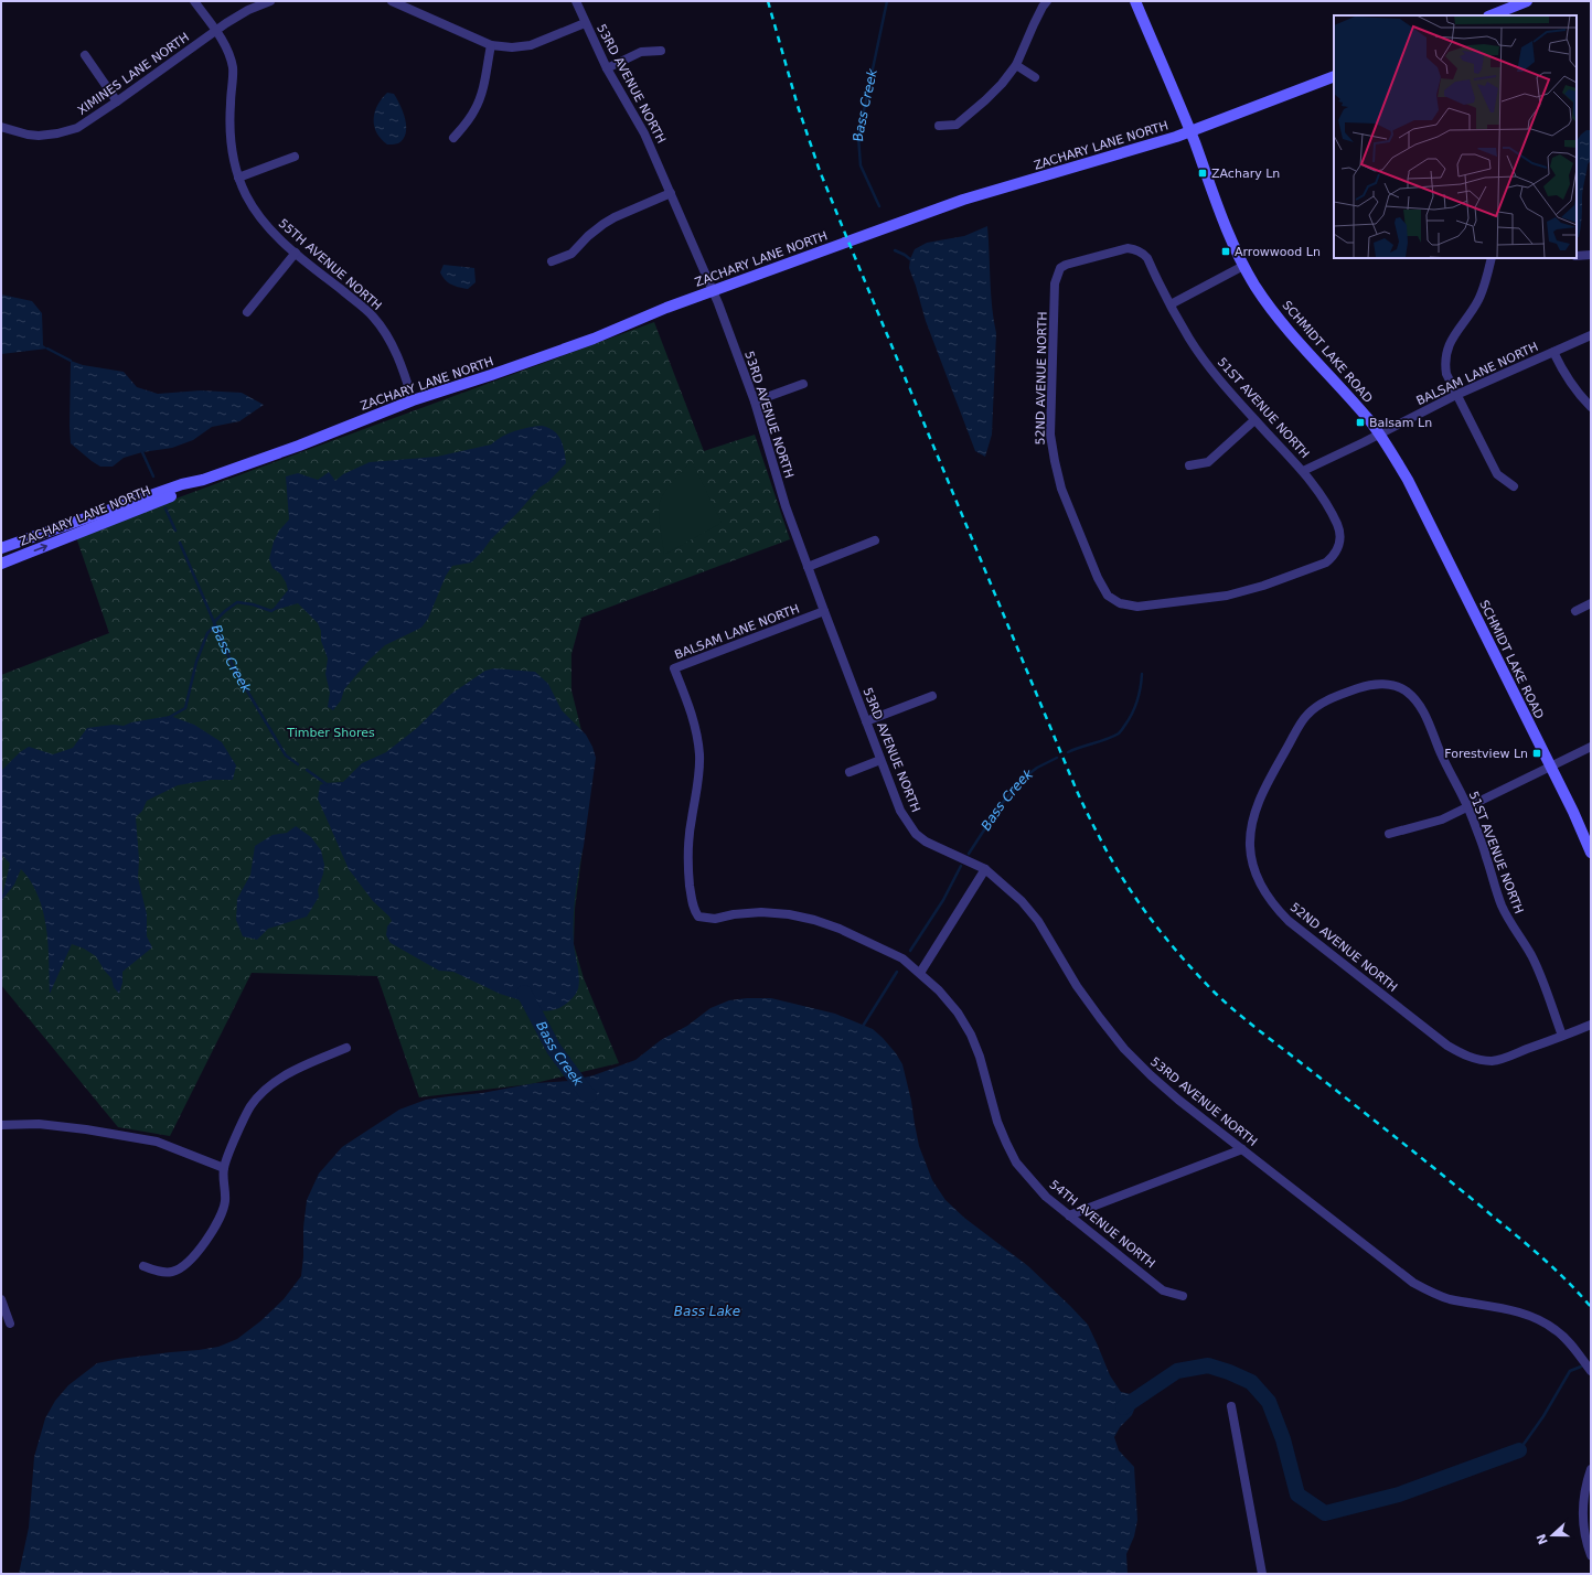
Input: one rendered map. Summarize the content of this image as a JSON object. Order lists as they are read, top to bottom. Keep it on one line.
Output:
{"streets":{"street":["XIMINES LANE NORTH","53RD AVENUE NORTH","ZACHARY LANE NORTH","55TH AVENUE NORTH","SCHMIDT LAKE ROAD","BALSAM LANE NORTH","52ND AVENUE NORTH","51ST AVENUE NORTH","54TH AVENUE NORTH"]},"crossings":[["XIMINES LANE NORTH","55TH AVENUE NORTH"],["53RD AVENUE NORTH","ZACHARY LANE NORTH"],["53RD AVENUE NORTH","BALSAM LANE NORTH"],["ZACHARY LANE NORTH","55TH AVENUE NORTH"],["ZACHARY LANE NORTH","SCHMIDT LAKE ROAD"],["SCHMIDT LAKE ROAD","BALSAM LANE NORTH"],["BALSAM LANE NORTH","51ST AVENUE NORTH"],["BALSAM LANE NORTH","54TH AVENUE NORTH"],["52ND AVENUE NORTH","51ST AVENUE NORTH"]],"water":["Bass Creek","Bass Lake"],"parks":["Timber Shores"],"places":{"transit":["ZAchary Ln","Arrowwood Ln","Balsam Ln","Forestview Ln"]},"north":"left"}
